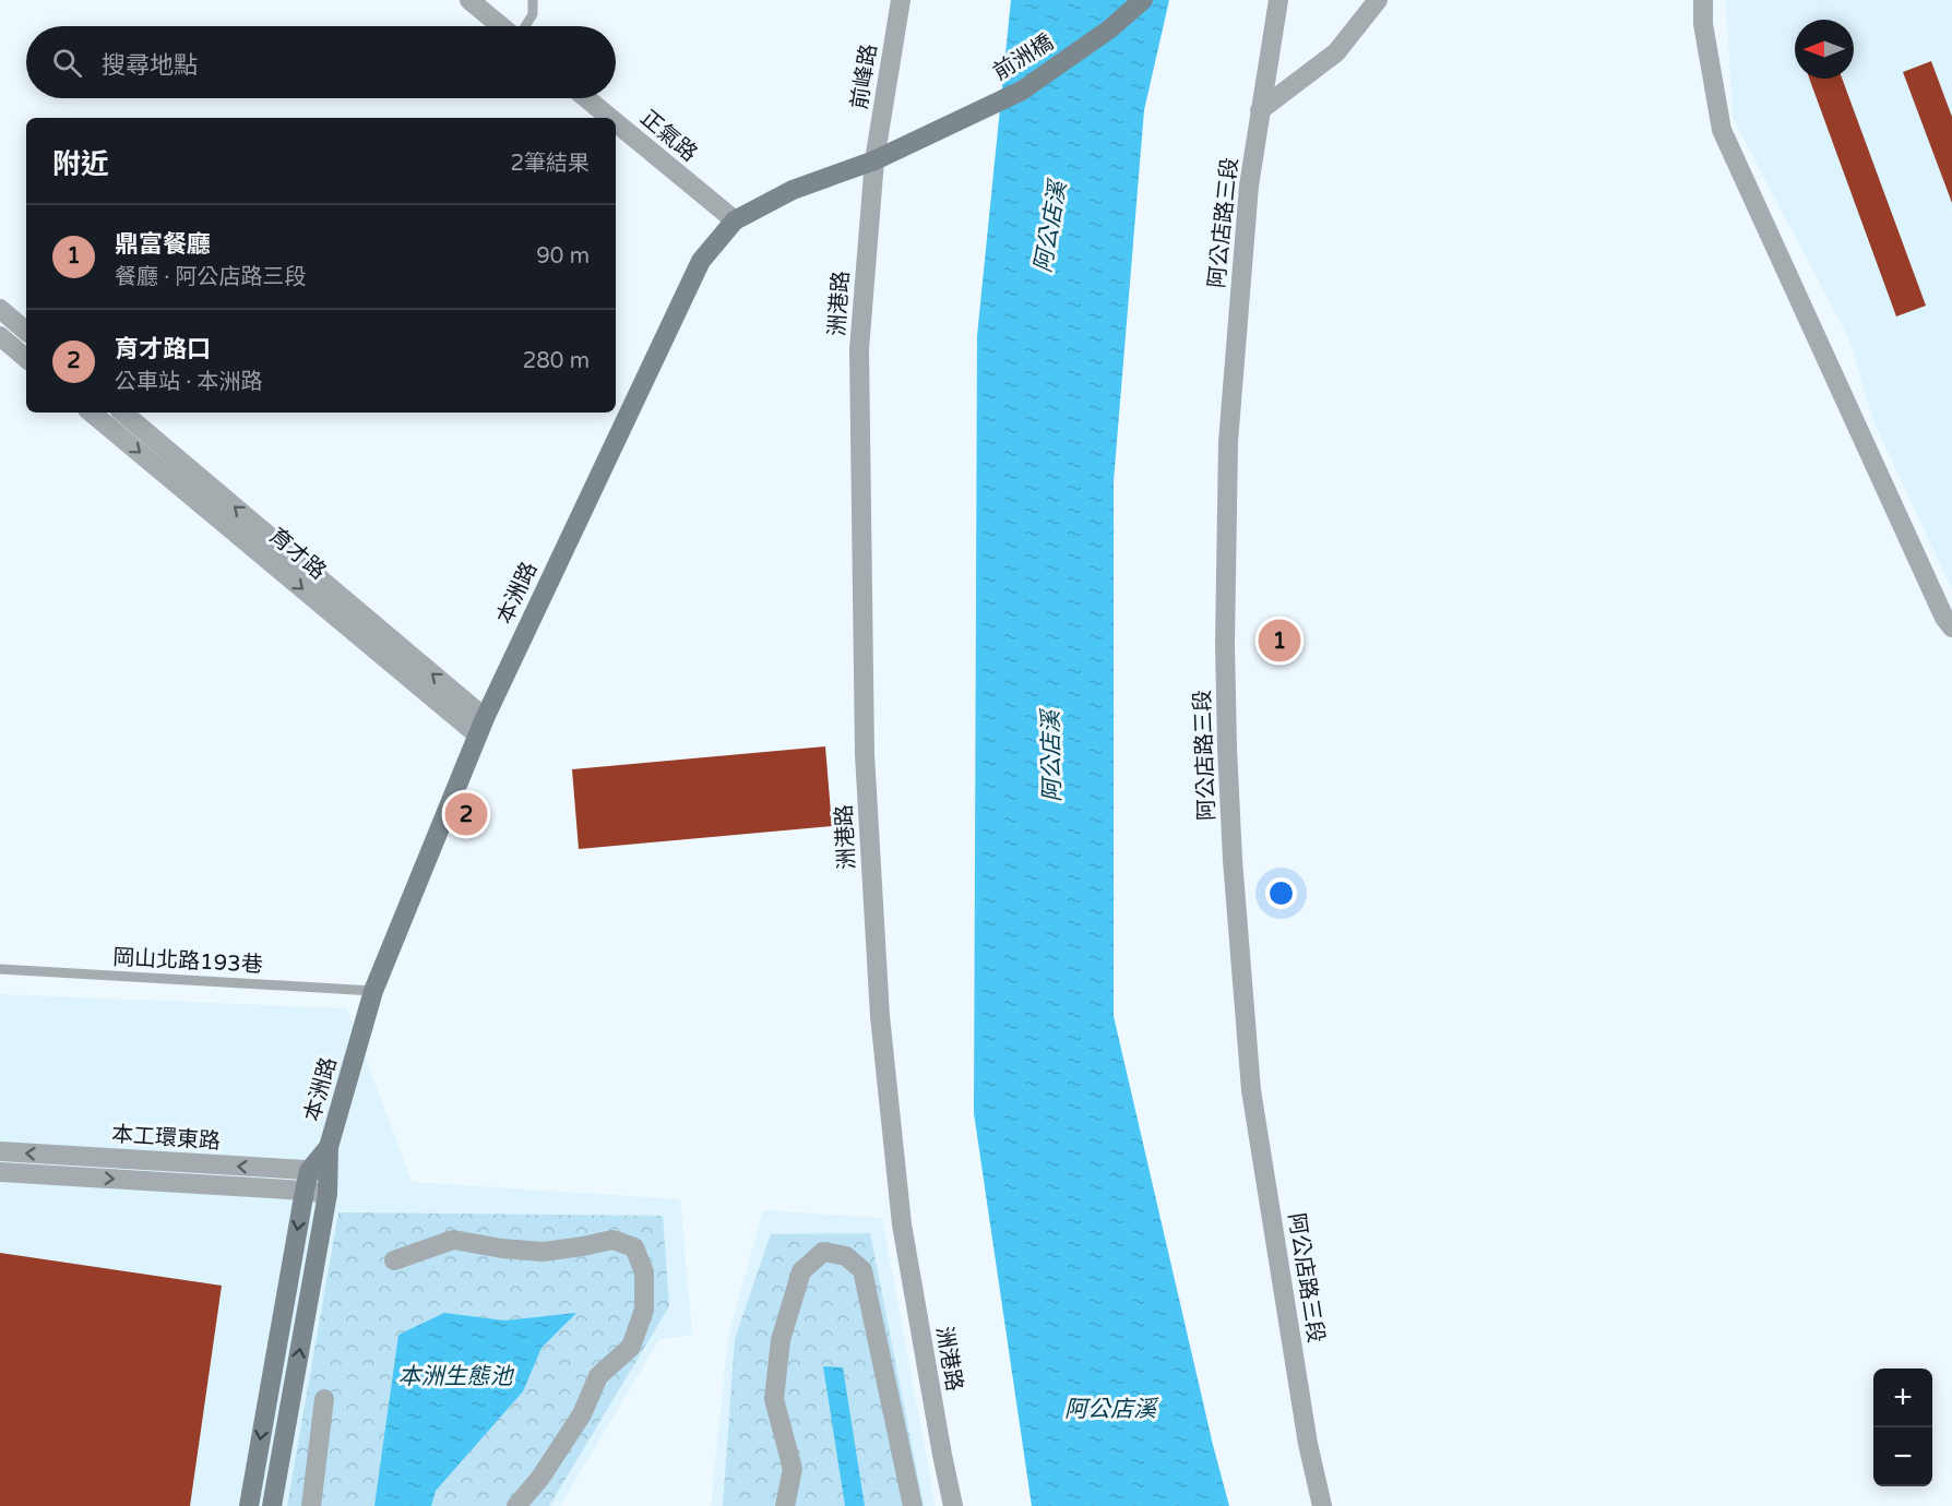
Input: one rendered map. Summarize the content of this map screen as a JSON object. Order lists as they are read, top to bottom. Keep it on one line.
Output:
{"streets":{"main road":["前洲橋","本洲路"],"street":["前峰路","正氣路","阿公店路三段","洲港路","育才路","本工環東路"],"lane":["岡山北路193巷"]},"crossings":[["前洲橋","前峰路"],["前洲橋","洲港路"],["前洲橋","本洲路"],["前峰路","洲港路"],["前峰路","本洲路"],["正氣路","本洲路"],["洲港路","本洲路"],["育才路","本洲路"],["本洲路","岡山北路193巷"],["本洲路","本工環東路"]],"water":["阿公店溪","本洲生態池"],"north":"left","page":{"search":"搜尋地點","heading":["附近","2筆結果"],"list":[{"mark":"1","name":"鼎富餐廳","note":"餐廳 · 阿公店路三段","value":"90 m"},{"mark":"2","name":"育才路口","note":"公車站 · 本洲路","value":"280 m"}],"pins":["1","2"],"map_buttons":["+","−"]}}
